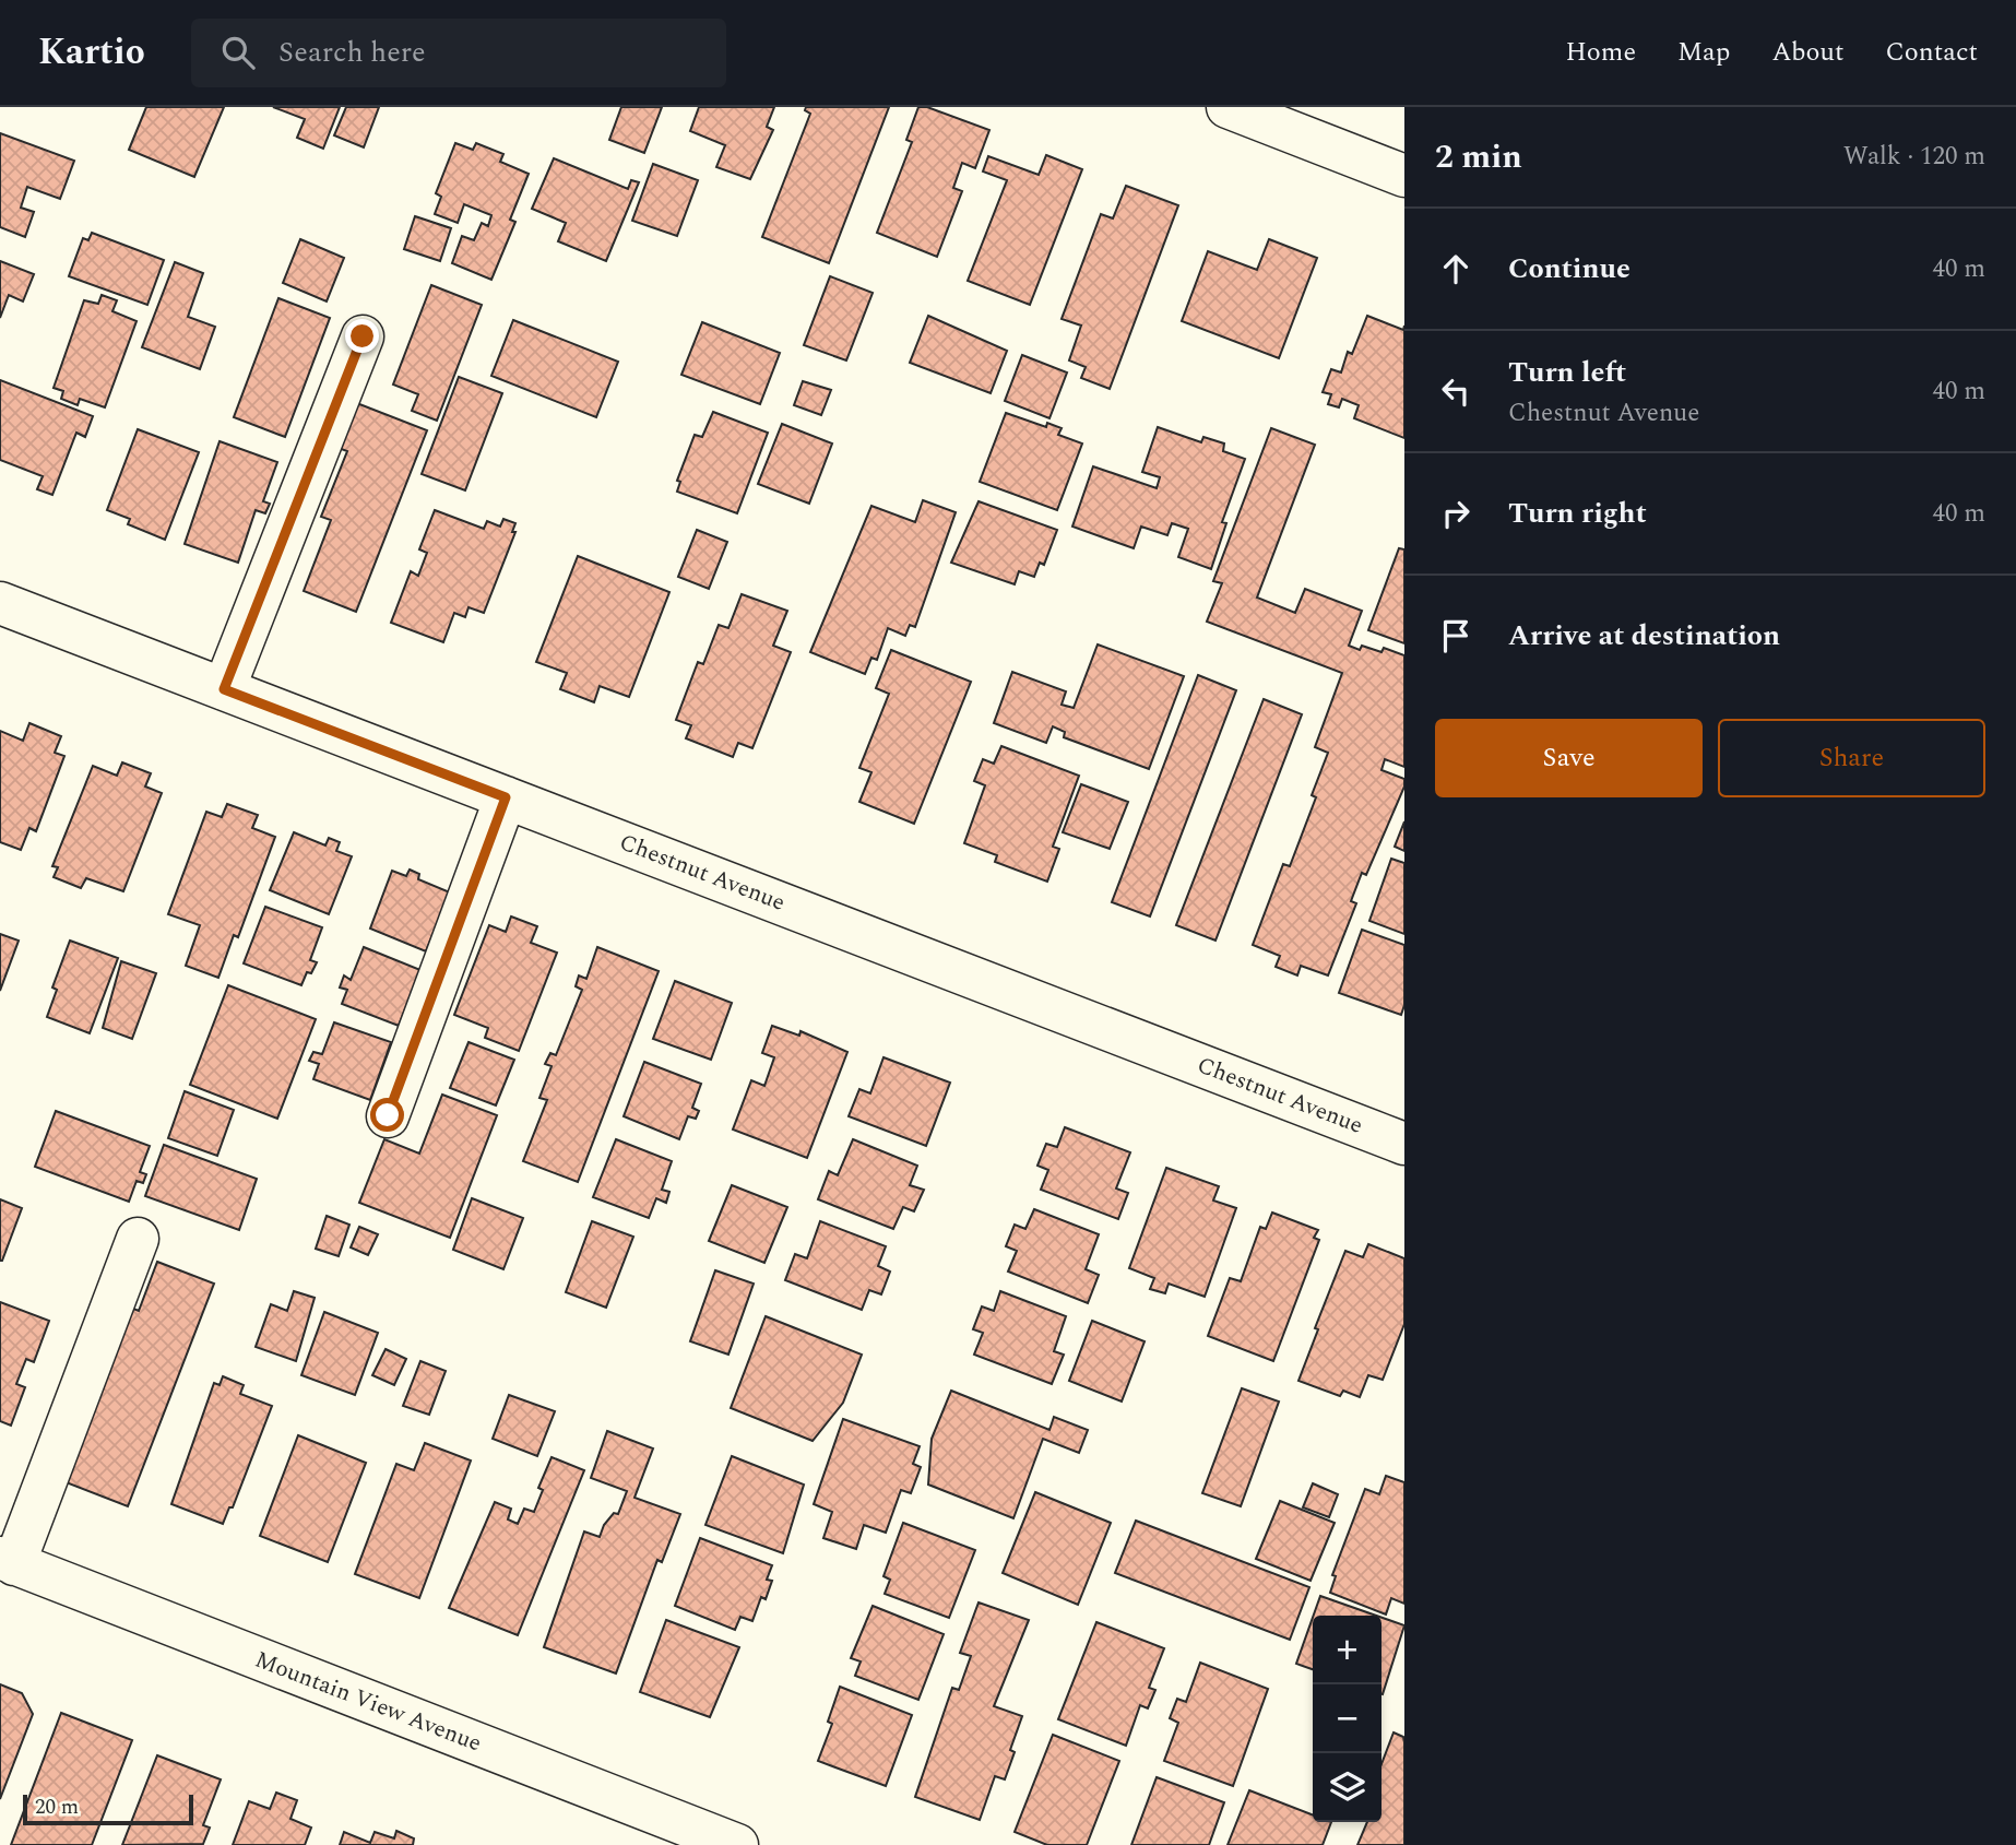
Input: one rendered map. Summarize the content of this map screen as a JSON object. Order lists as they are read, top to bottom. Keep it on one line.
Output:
{"streets":{"street":["Chestnut Avenue","Mountain View Avenue"]},"scale_bar":"20 m","page":{"header":"Kartio","search":"Search here","nav":["Home","Map","About","Contact"],"heading":["2 min","Walk · 120 m"],"list":[["Continue","40 m"],["Turn left","Chestnut Avenue","40 m"],["Turn right","40 m"],"Arrive at destination"],"buttons":["Save","Share"],"map_buttons":["+","−"],"scale":"20 m"}}
